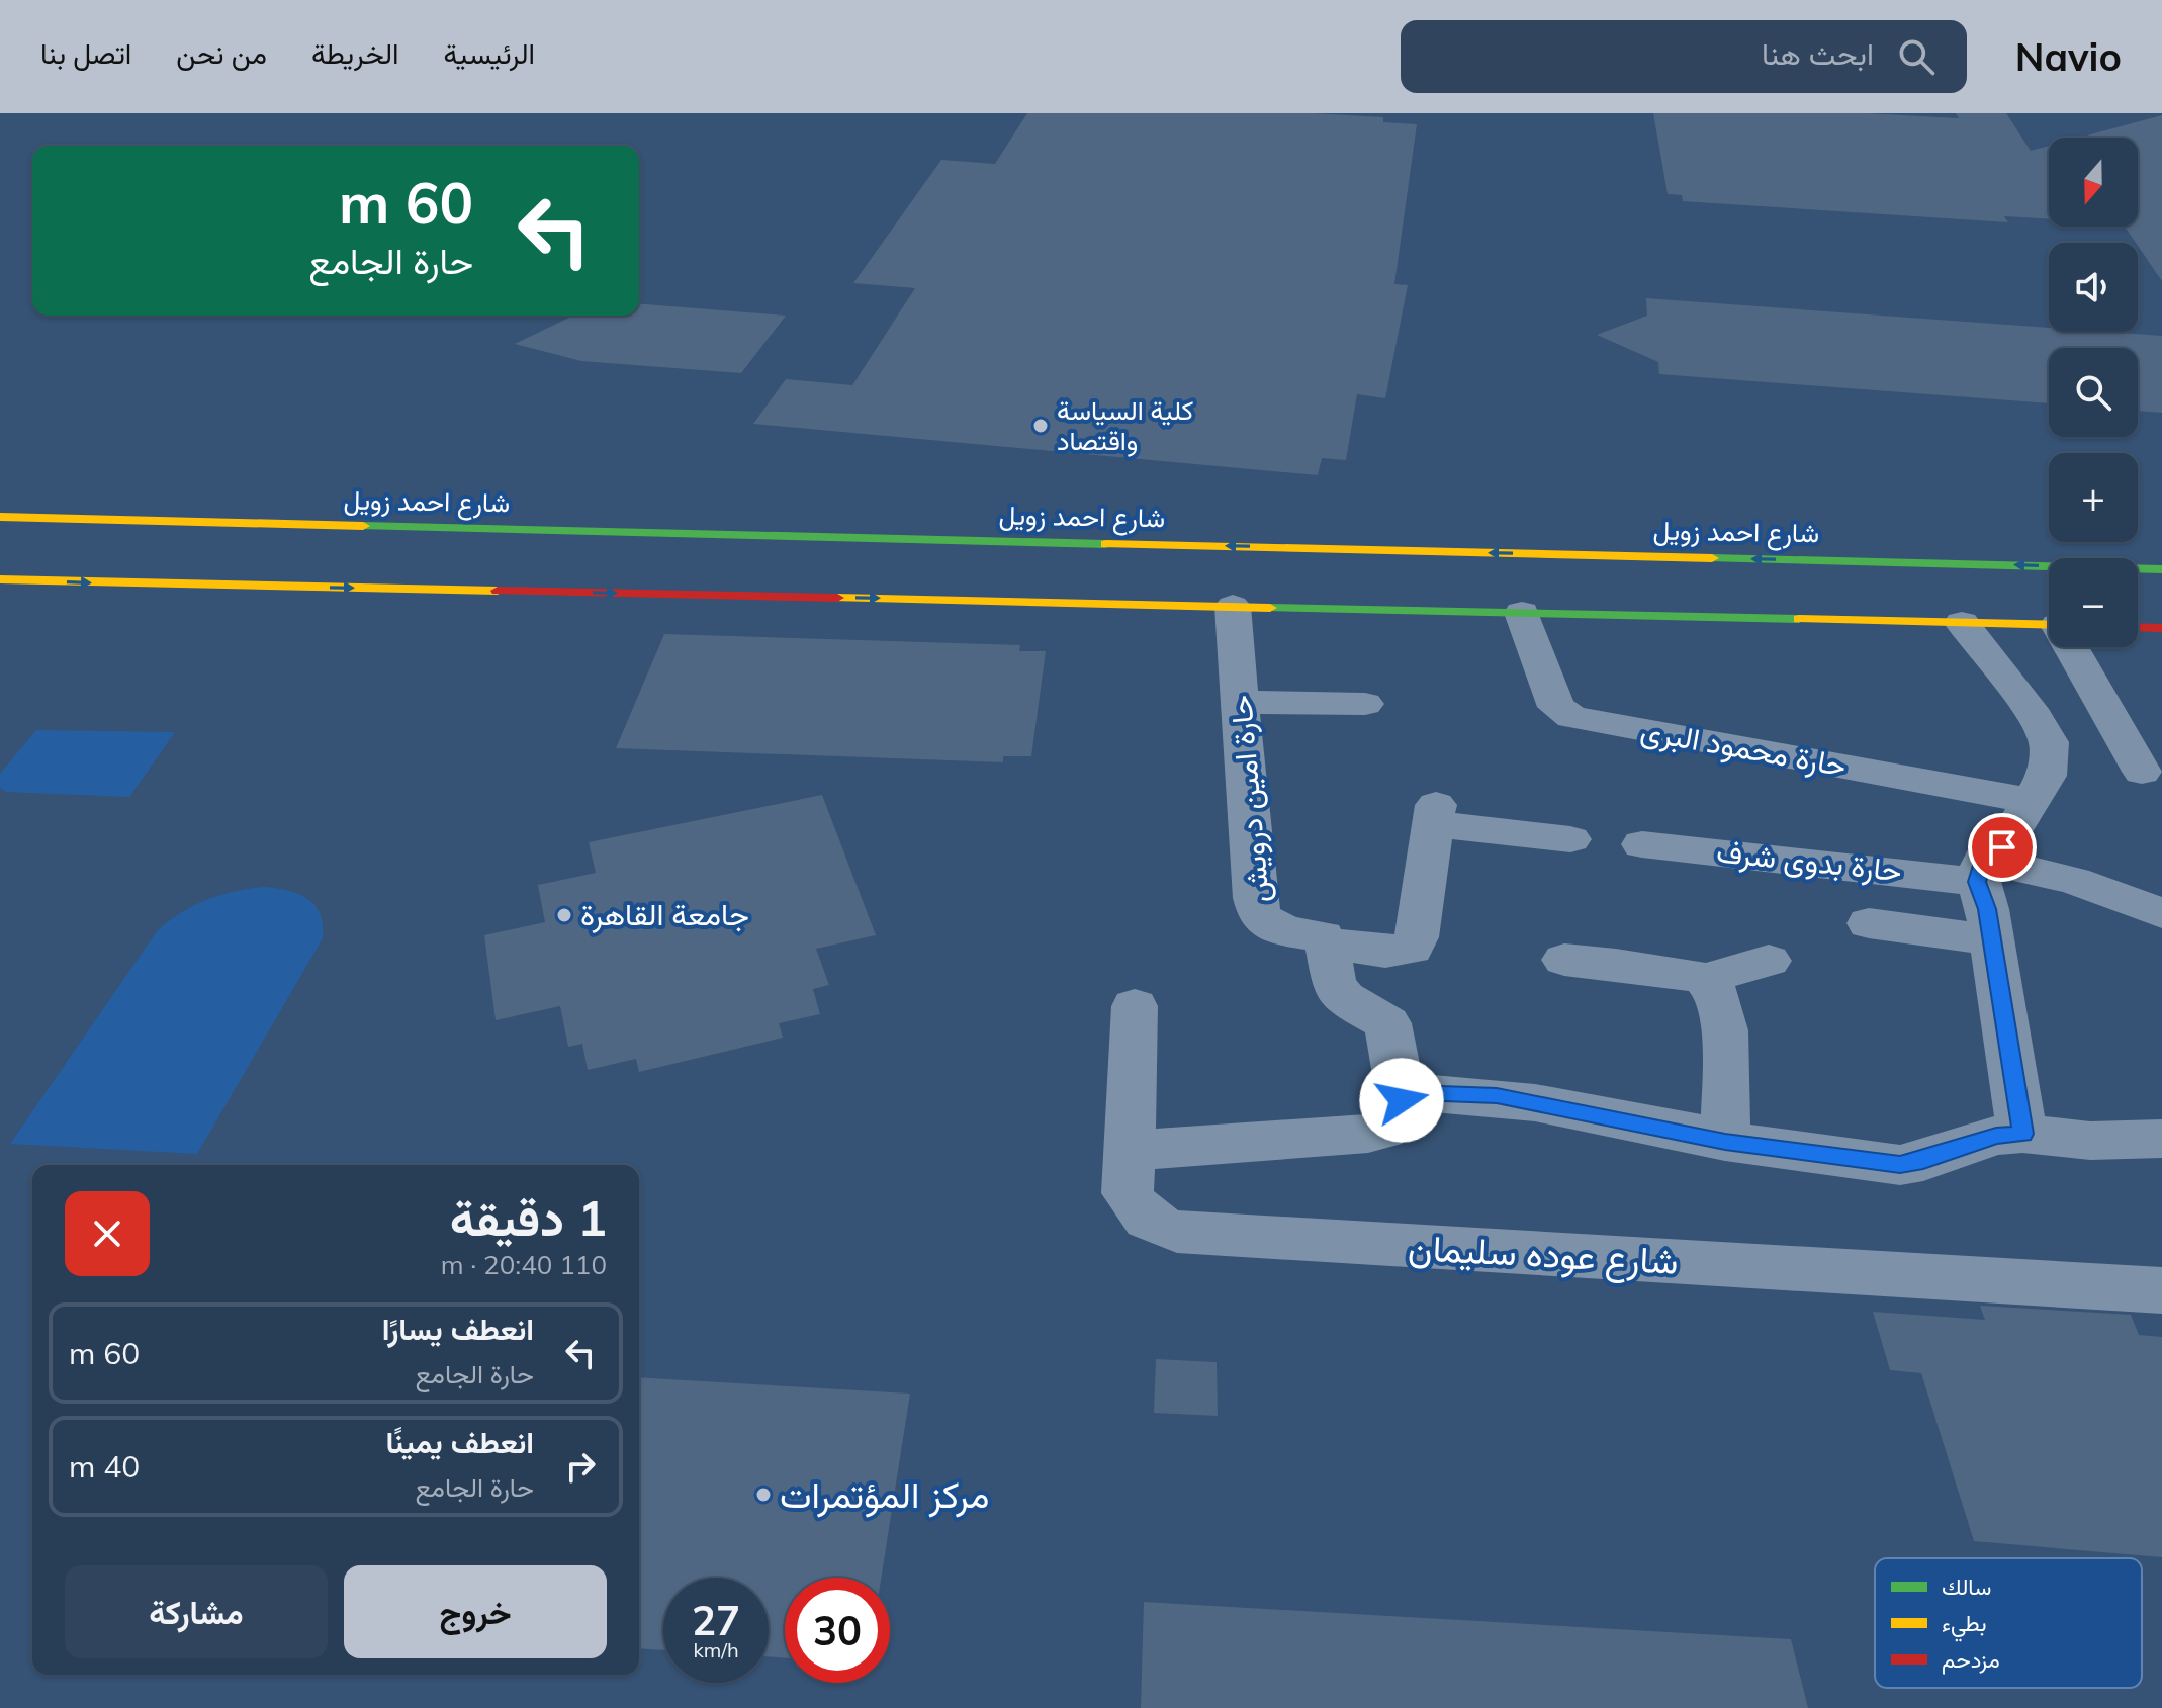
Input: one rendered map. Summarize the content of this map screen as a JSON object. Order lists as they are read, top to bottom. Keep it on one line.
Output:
{"streets":{"main road":["شارع احمد زويل"],"street":["حارة محمود البرى","حارة امين درويش","حارة بدوى شرف","شارع عوده سليمان"]},"places":["كلية السياسة واقتصاد","جامعة القاهرة","مركز المؤتمرات"],"legend":["سالك","بطيء","مزدحم"],"north":"bottom","page":{"header":"Navio","search":"ابحث هنا","nav":["الرئيسية","الخريطة","من نحن","اتصل بنا"],"map_buttons":["+","−"],"turn":["60 m","حارة الجامع"],"heading":["1 دقيقة","110 m · 20:40"],"list":[{"name":"انعطف يسارًا","note":"حارة الجامع","value":"60 m"},{"name":"انعطف يمينًا","note":"حارة الجامع","value":"40 m"}],"buttons":["خروج","مشاركة"],"speed":"27 km/h","limit":"30"}}
